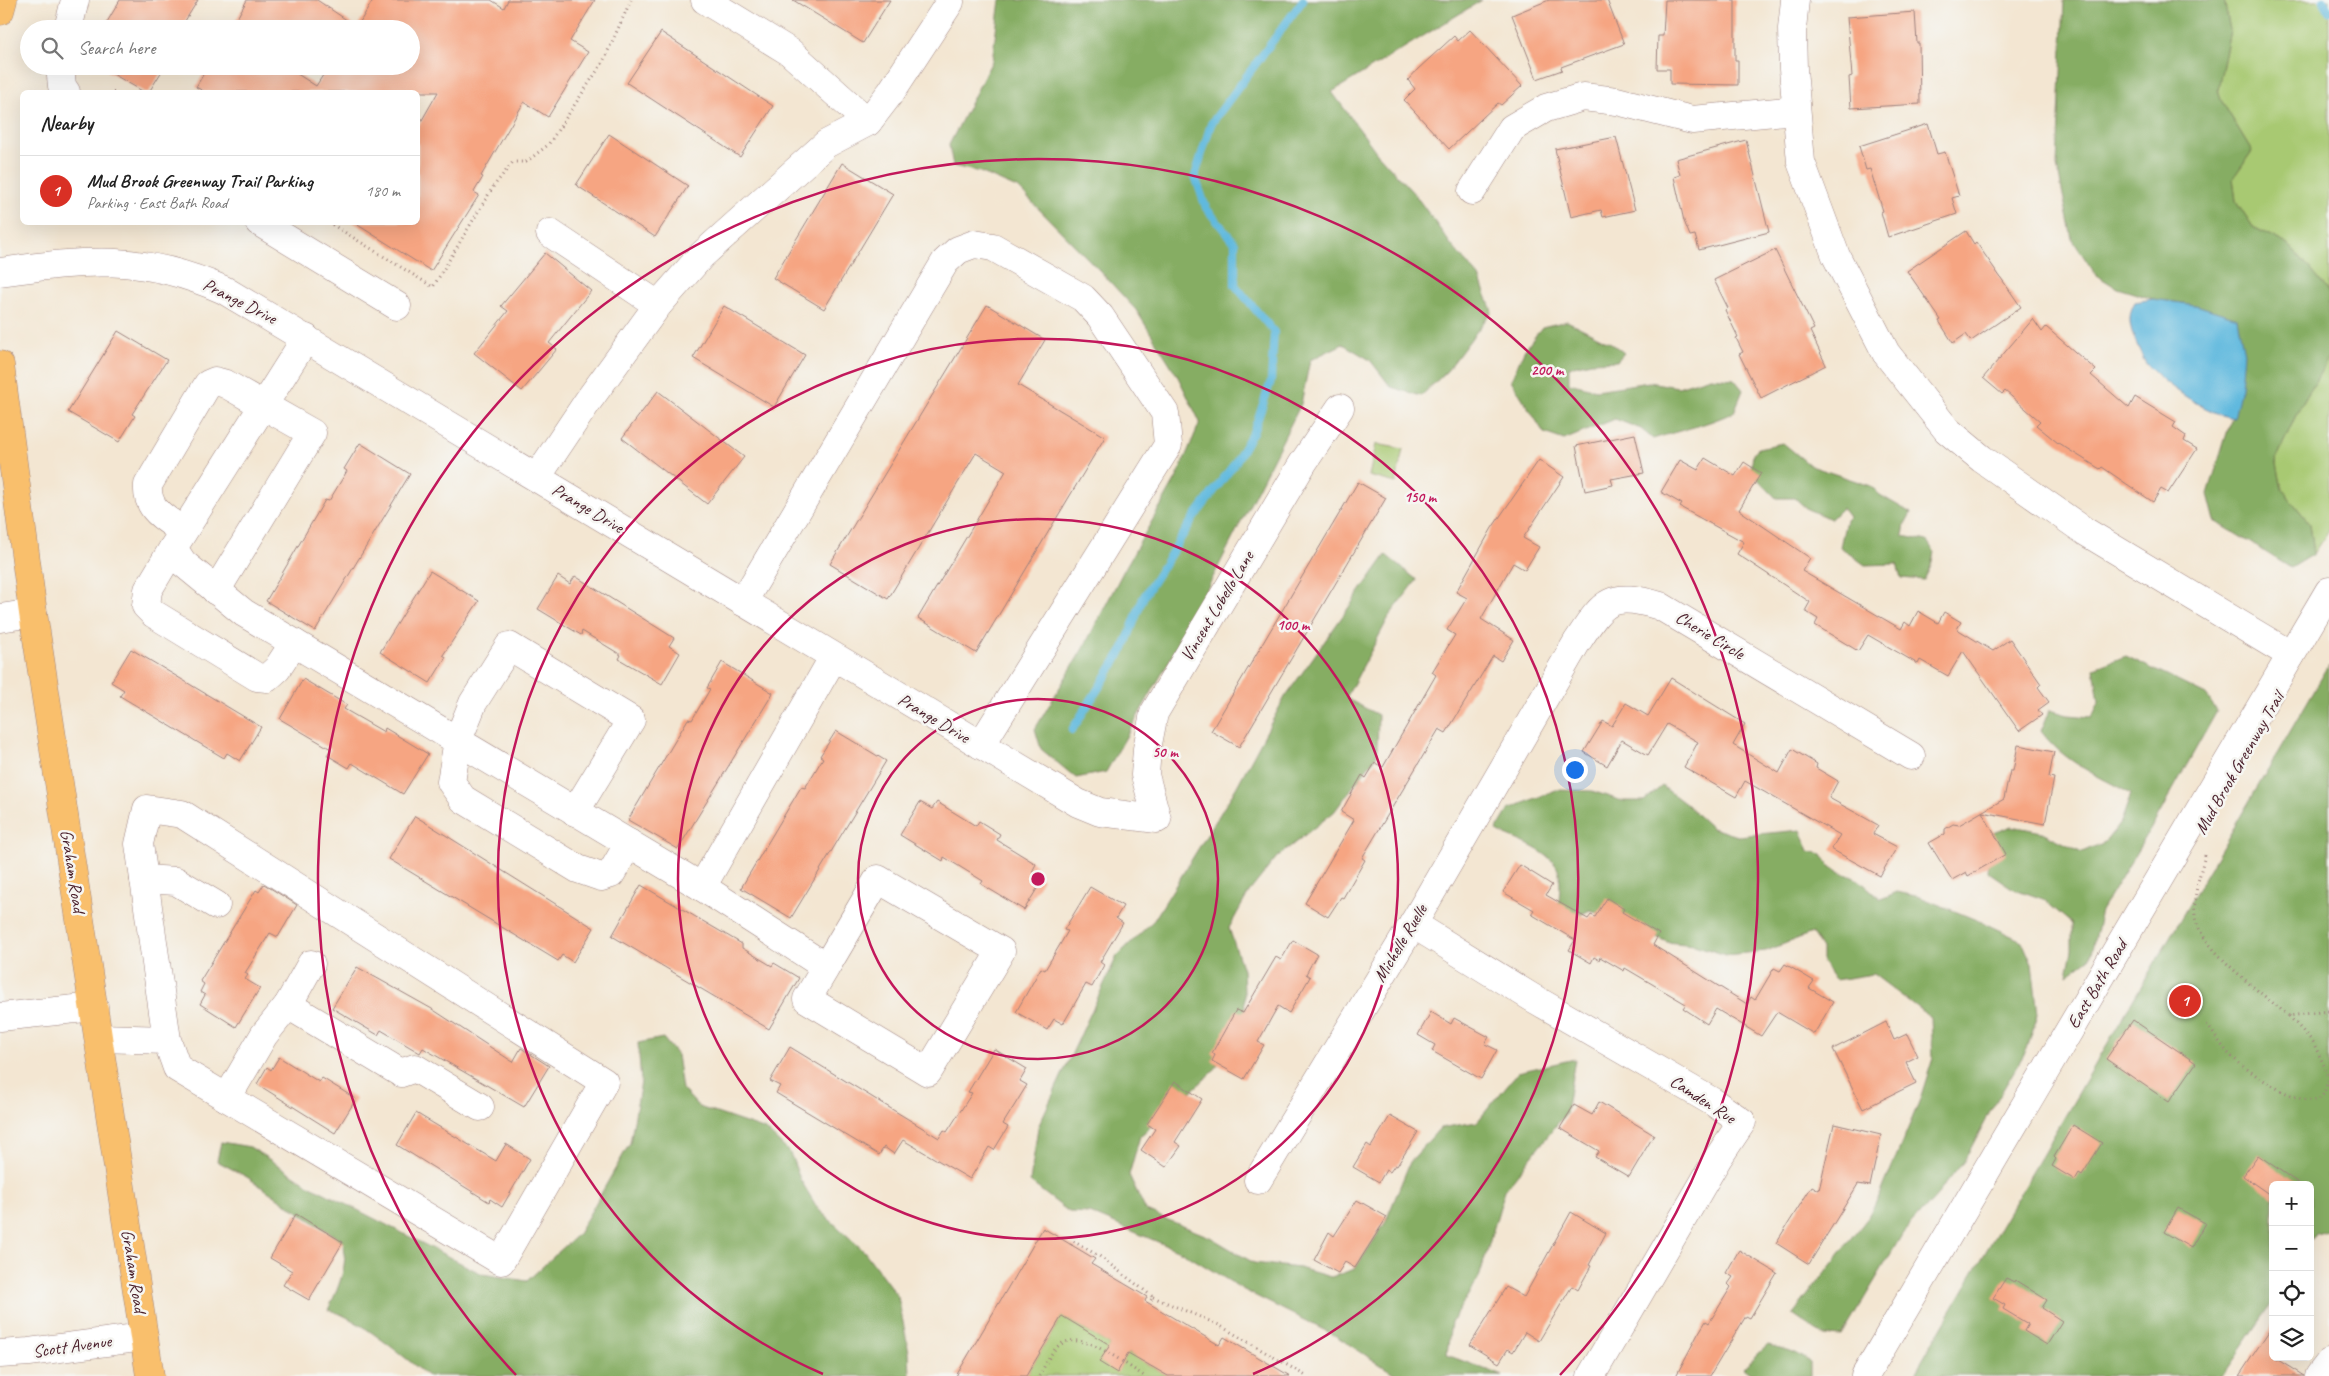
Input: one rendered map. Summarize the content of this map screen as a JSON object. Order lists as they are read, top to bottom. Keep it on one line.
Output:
{"streets":{"main road":["Graham Road"],"street":["Prange Drive","Vincent Lobello Lane","Cherie Circle","Michelle Ruelle","East Bath Road","Camden Rue","Scott Avenue"],"path":["Mud Brook Greenway Trail"]},"crossings":[["Prange Drive","Vincent Lobello Lane"],["Cherie Circle","Michelle Ruelle"],["Graham Road","Scott Avenue"],["Michelle Ruelle","Camden Rue"]],"page":{"search":"Search here","heading":"Nearby","list":[{"mark":"1","name":"Mud Brook Greenway Trail Parking","note":"Parking · East Bath Road","value":"180 m"}],"pins":"1","map_buttons":["+","−"]},"rings":["200 m","150 m","100 m","50 m"]}
